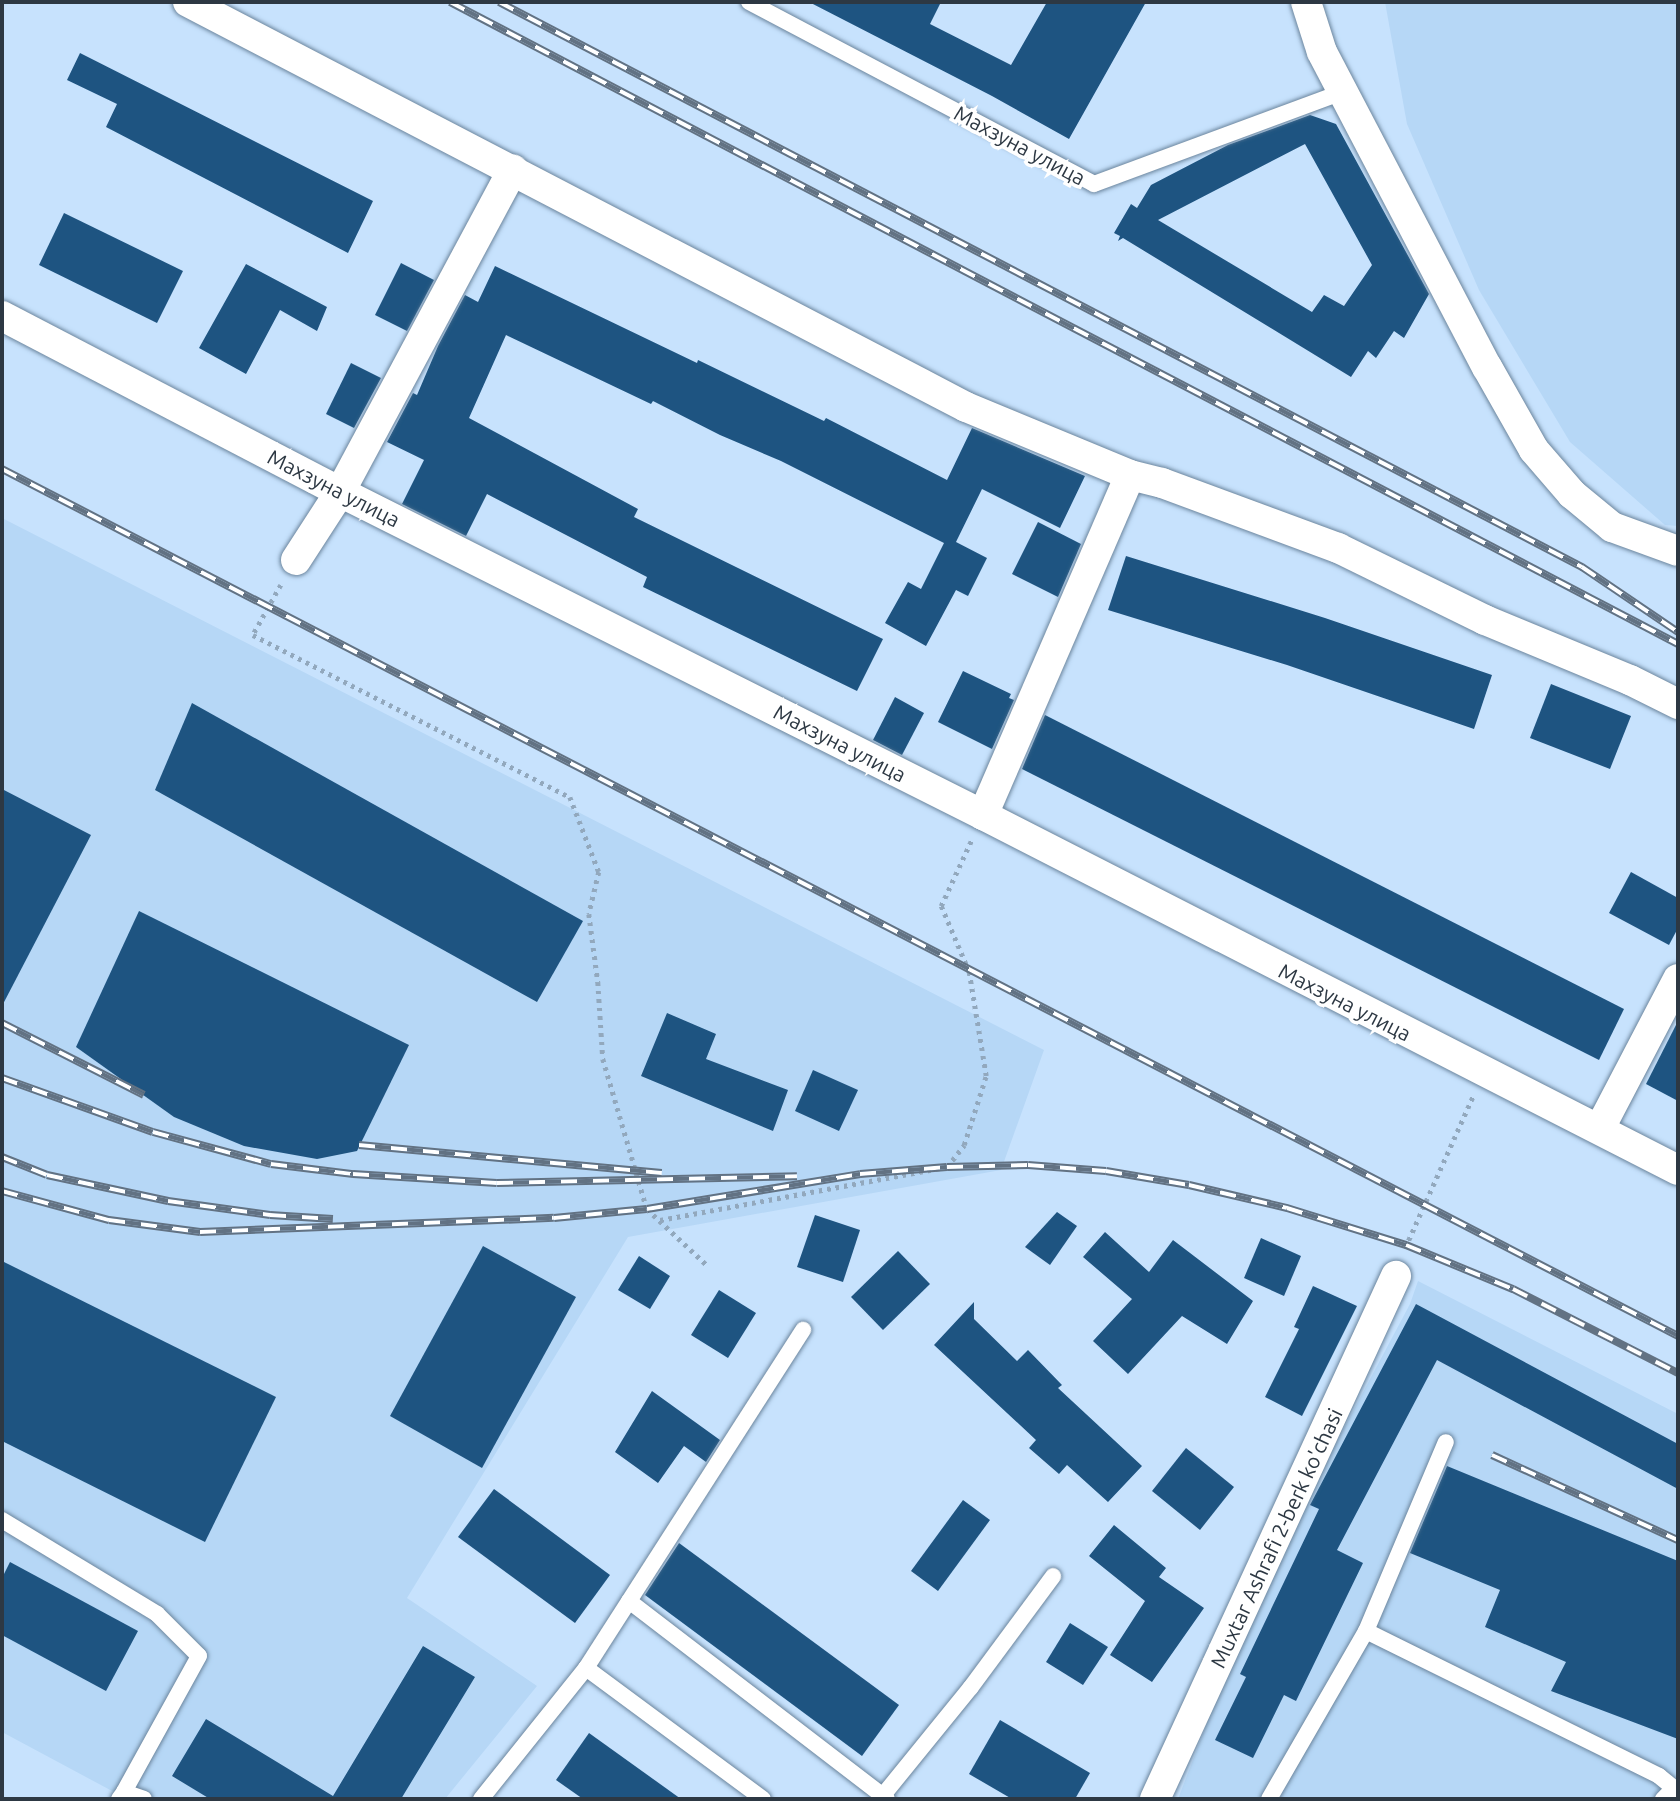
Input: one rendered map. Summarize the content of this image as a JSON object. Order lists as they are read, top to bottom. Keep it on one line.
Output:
{"streets":{"street":["Махзуна улица","Muxtar Ashrafi 2-berk ko'chasi"]}}
